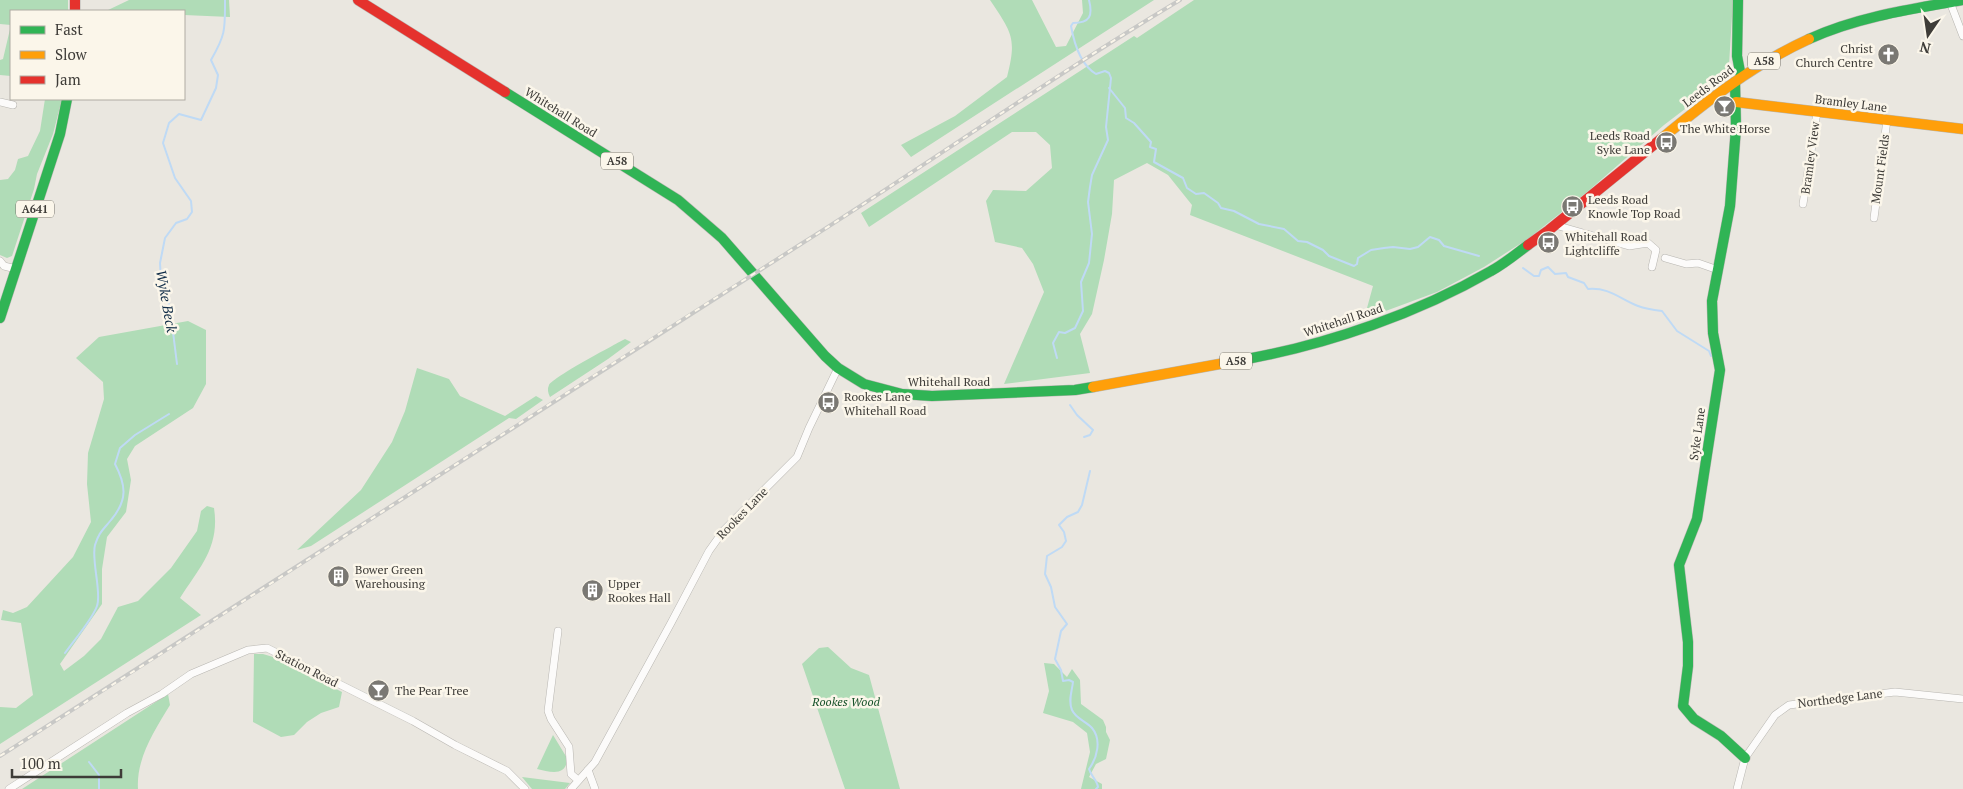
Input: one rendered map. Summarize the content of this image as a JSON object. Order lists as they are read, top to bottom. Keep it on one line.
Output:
{"streets":{"main road":["A58","Leeds Road","Bramley Lane","Whitehall Road","A641","Syke Lane"],"street":["Bramley View","Mount Fields","Rookes Lane","Station Road","Northedge Lane"]},"crossings":[["Leeds Road","Whitehall Road"],["Leeds Road","Syke Lane"],["Bramley Lane","Bramley View"],["Bramley Lane","Mount Fields"],["Bramley Lane","Syke Lane"],["Whitehall Road","Rookes Lane"],["Syke Lane","Northedge Lane"]],"water":["Wyke Beck"],"parks":["Rookes Wood"],"places":{"church":["Christ Church Centre"],"bar":["The White Horse","The Pear Tree"],"bus stop":["Leeds Road Syke Lane","Leeds Road Knowle Top Road","Whitehall Road Lightcliffe","Rookes Lane Whitehall Road"],"building":["Bower Green Warehousing","Upper Rookes Hall"]},"legend":["Fast","Slow","Jam"],"scale_bar":"100 m","north":"bottom"}
